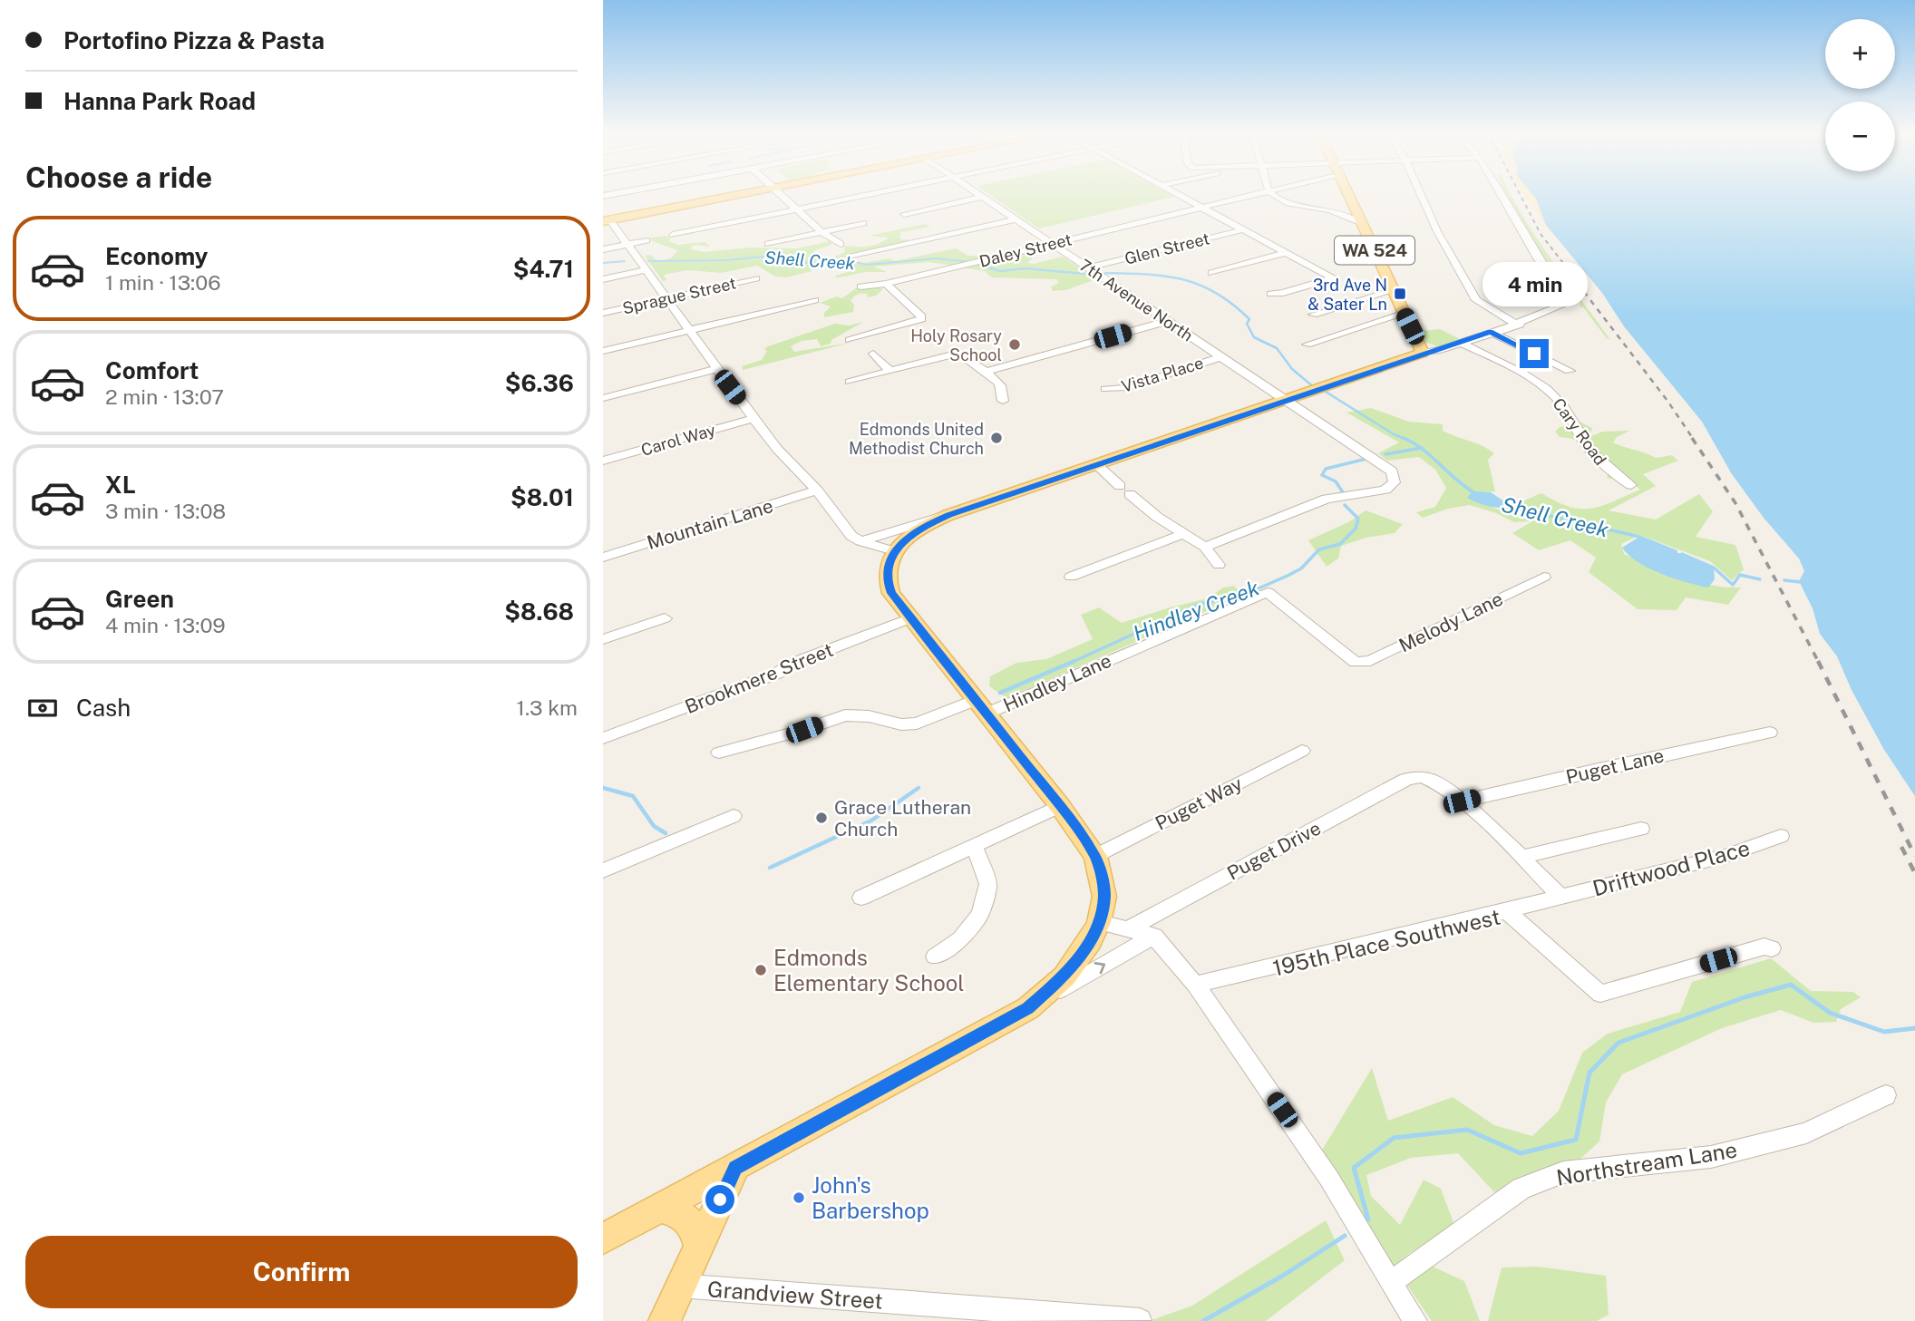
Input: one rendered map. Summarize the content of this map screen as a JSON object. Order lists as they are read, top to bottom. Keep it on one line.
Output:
{"streets":{"main road":["WA 524"],"street":["Glen Street","Daley Street","Sprague Street","7th Avenue North","Vista Place","Cary Road","Carol Way","Mountain Lane","Melody Lane","Brookmere Street","Hindley Lane","Puget Lane","Puget Way","Puget Drive","Driftwood Place","195th Place Southwest","Northstream Lane","Grandview Street"]},"crossings":[["Glen Street","7th Avenue North"],["Daley Street","7th Avenue North"],["7th Avenue North","Vista Place"],["Melody Lane","Hindley Lane"],["Puget Lane","Puget Drive"],["Driftwood Place","195th Place Southwest"]],"water":["Shell Creek","Hindley Creek"],"places":{"transit":["3rd Ave N & Sater Ln"],"other":["Holy Rosary School","Edmonds United Methodist Church","Grace Lutheran Church","Edmonds Elementary School","John's Barbershop"]},"page":{"banner":["Portofino Pizza & Pasta","Hanna Park Road"],"map_buttons":["+","−"],"heading":"Choose a ride","list":[{"name":"Economy","note":"1 min · 13:06","value":"$4.71"},{"name":"Comfort","note":"2 min · 13:07","value":"$6.36"},{"name":"XL","note":"3 min · 13:08","value":"$8.01"},{"name":"Green","note":"4 min · 13:09","value":"$8.68"}],"bubble":"4 min","pay":["Cash","1.3 km"],"buttons":"Confirm"}}
